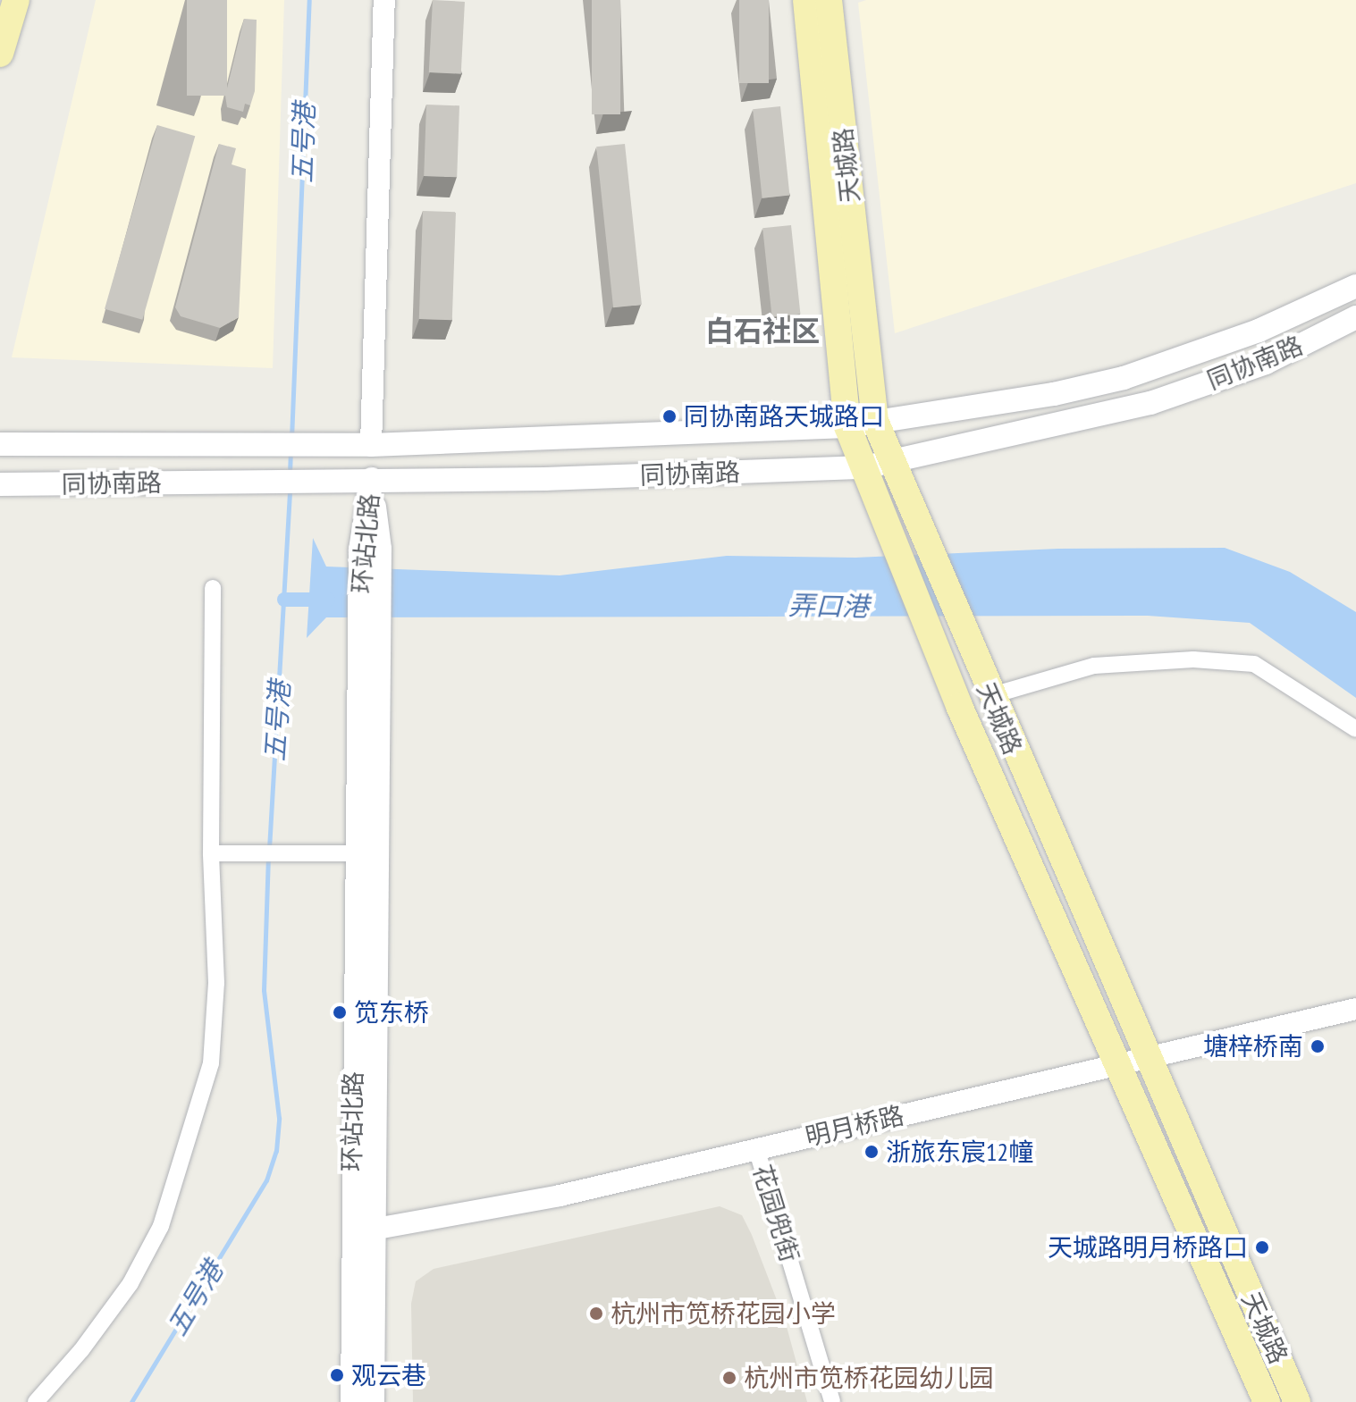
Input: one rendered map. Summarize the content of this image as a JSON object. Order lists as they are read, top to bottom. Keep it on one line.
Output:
{"streets":{"main road":["天城路","同协南路","环站北路"],"street":["明月桥路","花园兜街"]},"crossings":[["天城路","同协南路"],["天城路","明月桥路"],["同协南路","环站北路"],["环站北路","明月桥路"],["明月桥路","花园兜街"]],"districts":["白石社区"],"water":["五号港","弄口港"],"places":["同协南路天城路口","笕东桥","塘梓桥南","浙旅东宸12幢","天城路明月桥路口","杭州市笕桥花园小学","观云巷","杭州市笕桥花园幼儿园"]}
